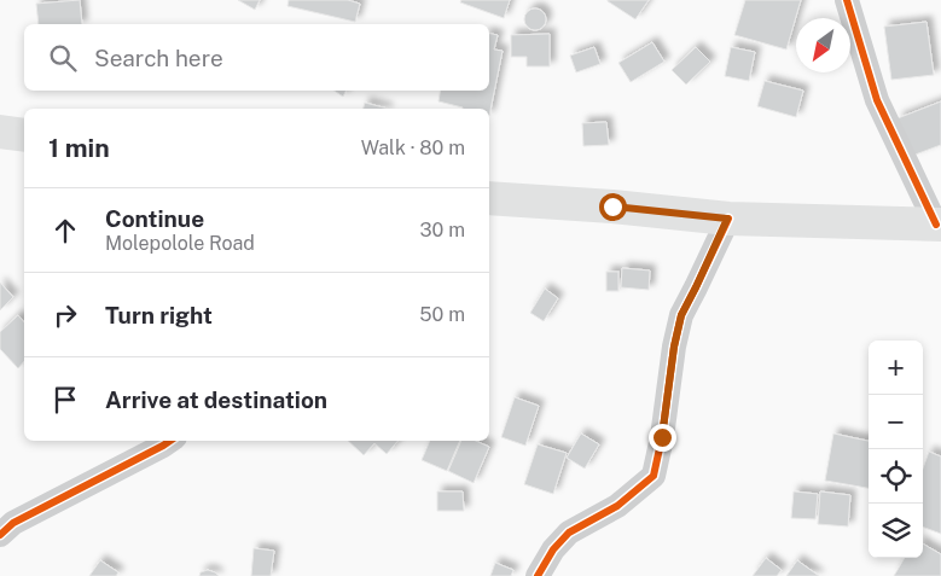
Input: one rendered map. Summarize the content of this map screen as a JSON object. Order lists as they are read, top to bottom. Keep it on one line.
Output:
{"north":"bottom left","page":{"search":"Search here","heading":["1 min","Walk · 80 m"],"list":[["Continue","Molepolole Road","30 m"],["Turn right","50 m"],"Arrive at destination"],"map_buttons":["+","−"]}}
